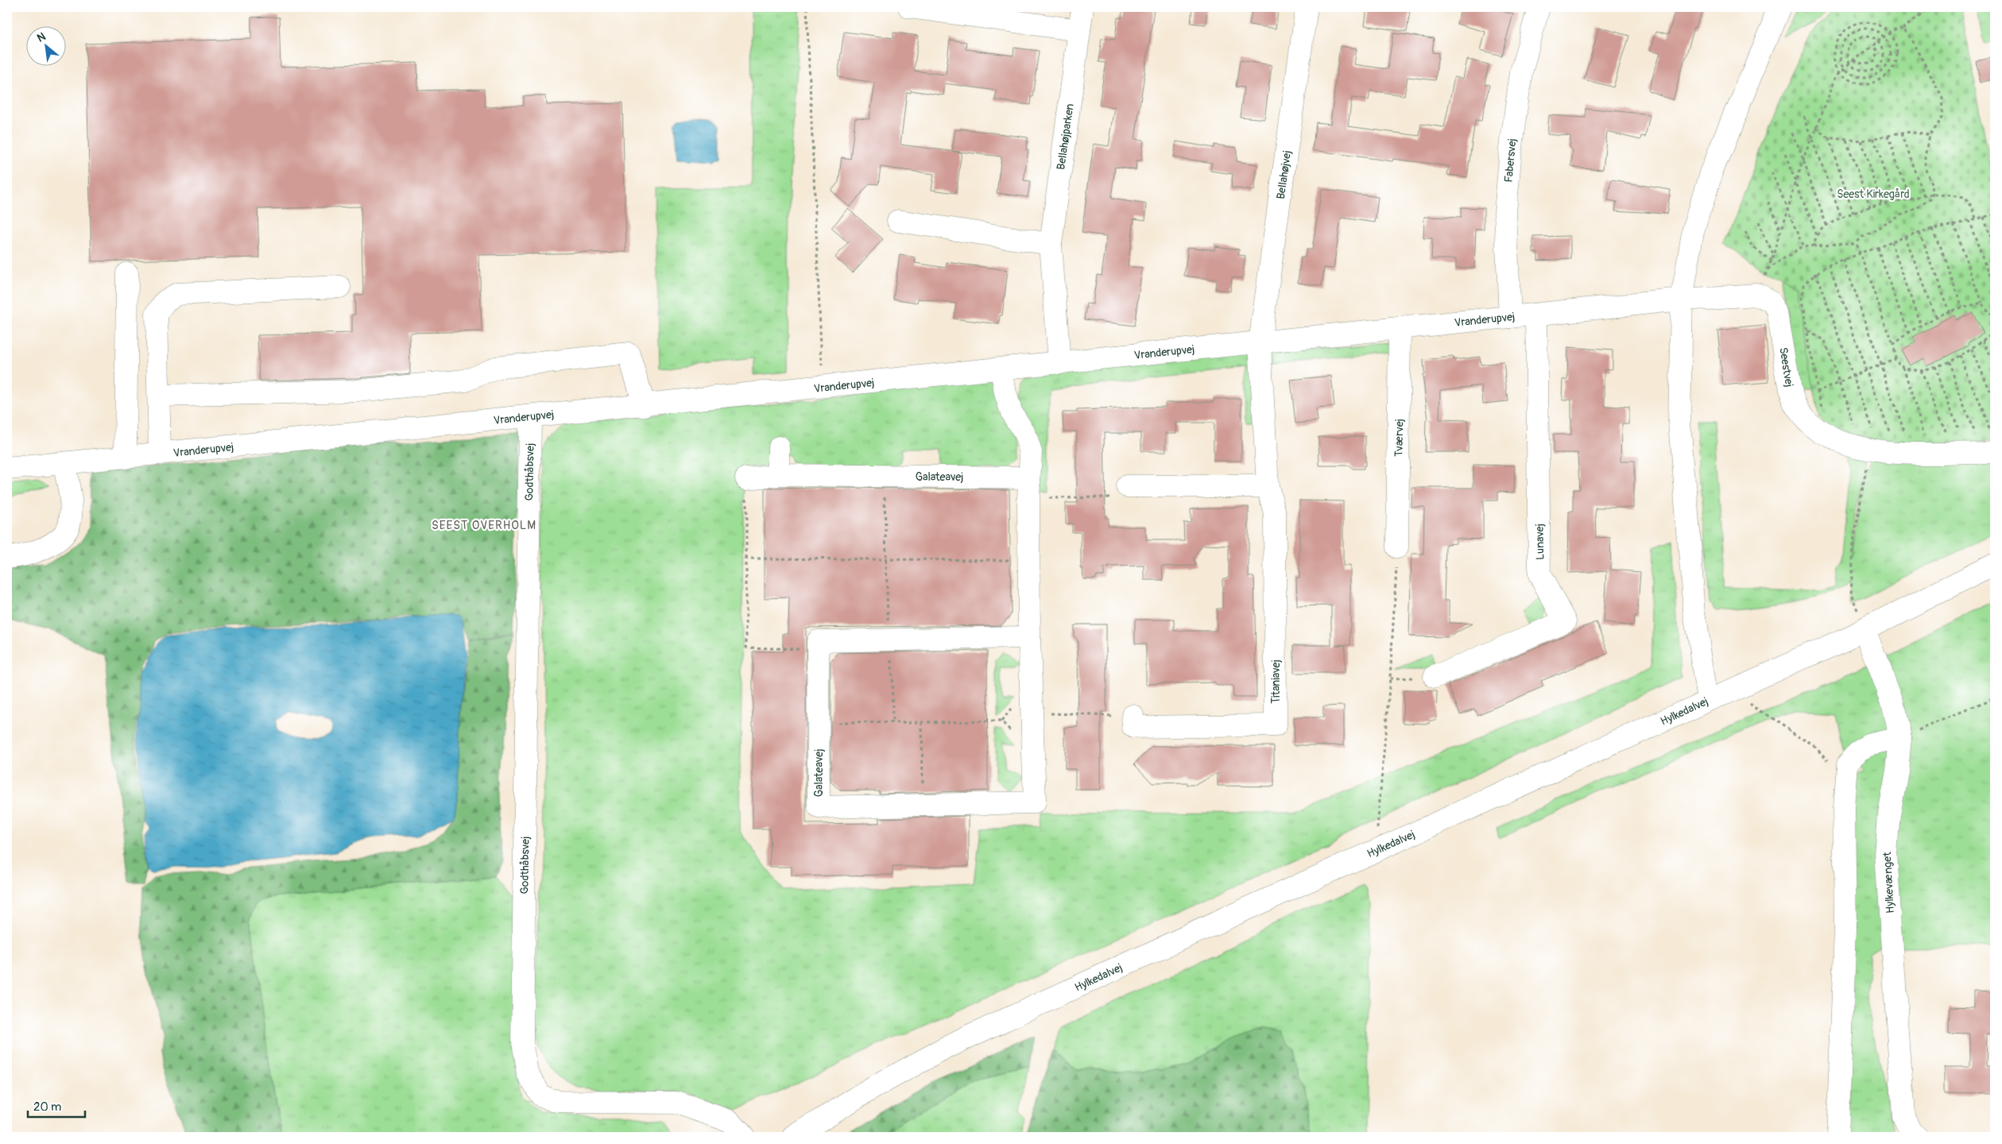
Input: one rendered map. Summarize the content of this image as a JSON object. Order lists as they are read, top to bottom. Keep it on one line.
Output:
{"streets":{"street":["Bellahøjparken","Fabersvej","Bellahøjvej","Vranderupvej","Seestvej","Tværvej","Godthåbsvej","Galateavej","Lunavej","Titaniavej","Hylkedalvej","Hylkevænget"]},"crossings":[["Bellahøjparken","Vranderupvej"],["Fabersvej","Vranderupvej"],["Bellahøjvej","Vranderupvej"],["Bellahøjvej","Titaniavej"],["Vranderupvej","Tværvej"],["Vranderupvej","Godthåbsvej"],["Vranderupvej","Galateavej"],["Vranderupvej","Lunavej"],["Vranderupvej","Titaniavej"],["Hylkedalvej","Hylkevænget"]],"districts":["SEEST OVERHOLM"],"parks":["Seest Kirkegård"],"scale_bar":"20 m","north":"top left"}
